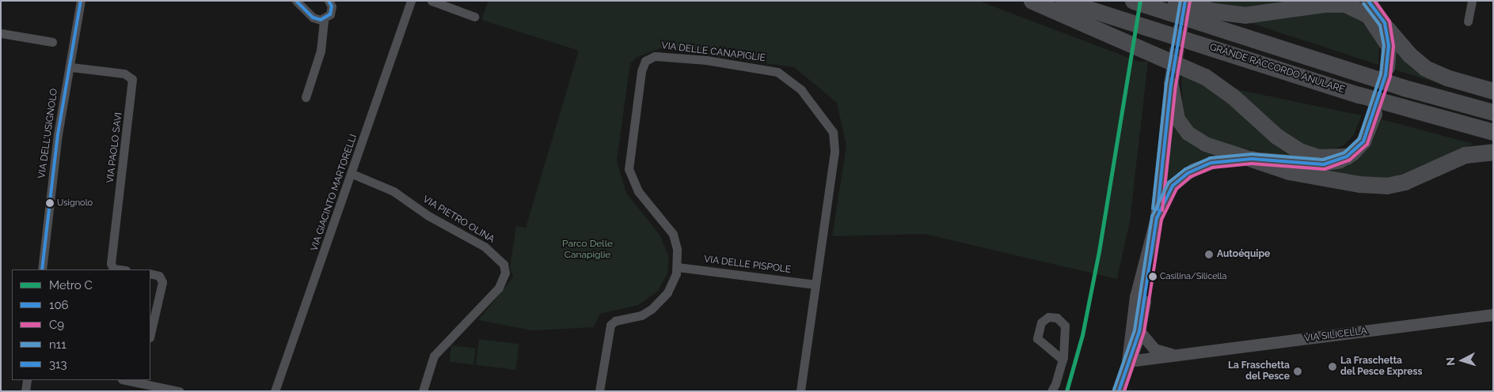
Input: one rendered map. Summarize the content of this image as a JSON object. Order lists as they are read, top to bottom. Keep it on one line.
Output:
{"streets":{"highway":["GRANDE RACCORDO ANULARE"],"street":["VIA DELLE CANAPIGLIE","VIA DELL'USIGNOLO","VIA PAOLO SAVI","VIA GIACINTO MARTORELLI","VIA PIETRO OLINA","VIA DELLE PISPOLE","VIA SILICELLA"]},"crossings":[["VIA DELLE CANAPIGLIE","VIA DELLE PISPOLE"],["VIA DELL'USIGNOLO","VIA PAOLO SAVI"],["VIA GIACINTO MARTORELLI","VIA PIETRO OLINA"]],"parks":["Parco Delle Canapiglie"],"places":["Usignolo","Autoéquipe","Casilina/Silicella","La Fraschetta del Pesce Express","La Fraschetta del Pesce"],"lines":["metro line C","transit line 106","transit line C9","transit line n11","transit line 313"],"legend":["Metro C","106","C9","n11","313"],"north":"left"}
